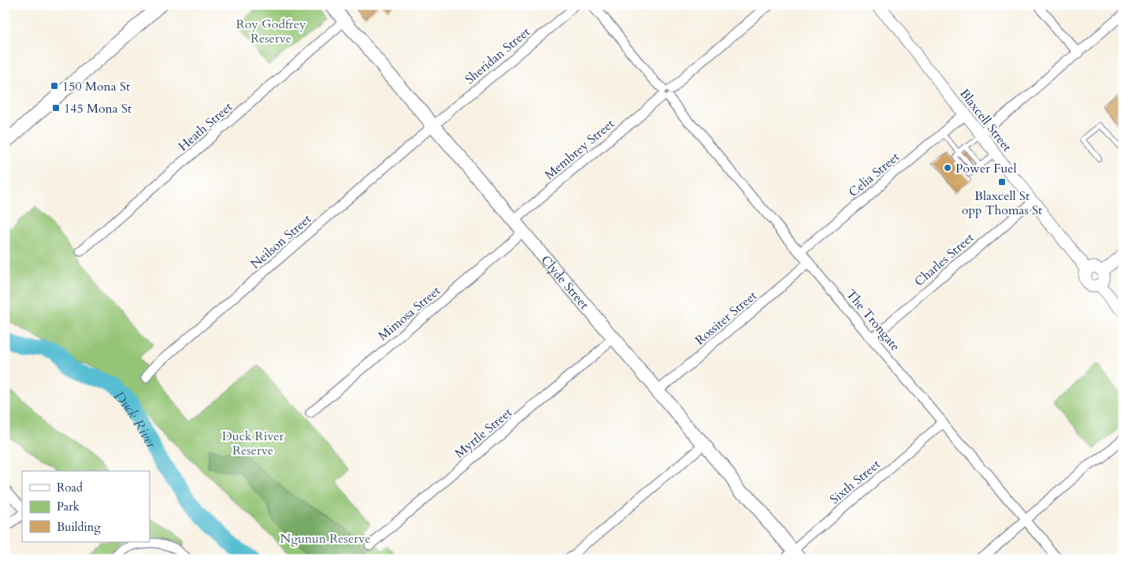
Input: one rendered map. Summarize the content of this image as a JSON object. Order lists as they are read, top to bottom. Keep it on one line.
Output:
{"streets":{"main road":["Clyde Street"],"street":["Sheridan Street","Blaxcell Street","Heath Street","Membrey Street","Celia Street","Neilson Street","Charles Street","Mimosa Street","Rossiter Street","The Trongate","Myrtle Street","Sixth Street"]},"crossings":[["Sheridan Street","Neilson Street"],["Sheridan Street","Clyde Street"],["Blaxcell Street","Celia Street"],["Blaxcell Street","Charles Street"],["Heath Street","Clyde Street"],["Membrey Street","Clyde Street"],["Membrey Street","The Trongate"],["Celia Street","The Trongate"],["Neilson Street","Clyde Street"],["Charles Street","The Trongate"],["Clyde Street","Mimosa Street"],["Clyde Street","Rossiter Street"],["Clyde Street","Myrtle Street"],["Clyde Street","Sixth Street"],["Rossiter Street","The Trongate"],["The Trongate","Sixth Street"]],"water":["Duck River"],"parks":["Roy Godfrey Reserve","Duck River Reserve","Ngunun Reserve"],"places":{"transit":["150 Mona St","145 Mona St","Blaxcell St opp Thomas St"],"other":["Power Fuel"]},"legend":["Road","Park","Building"]}
